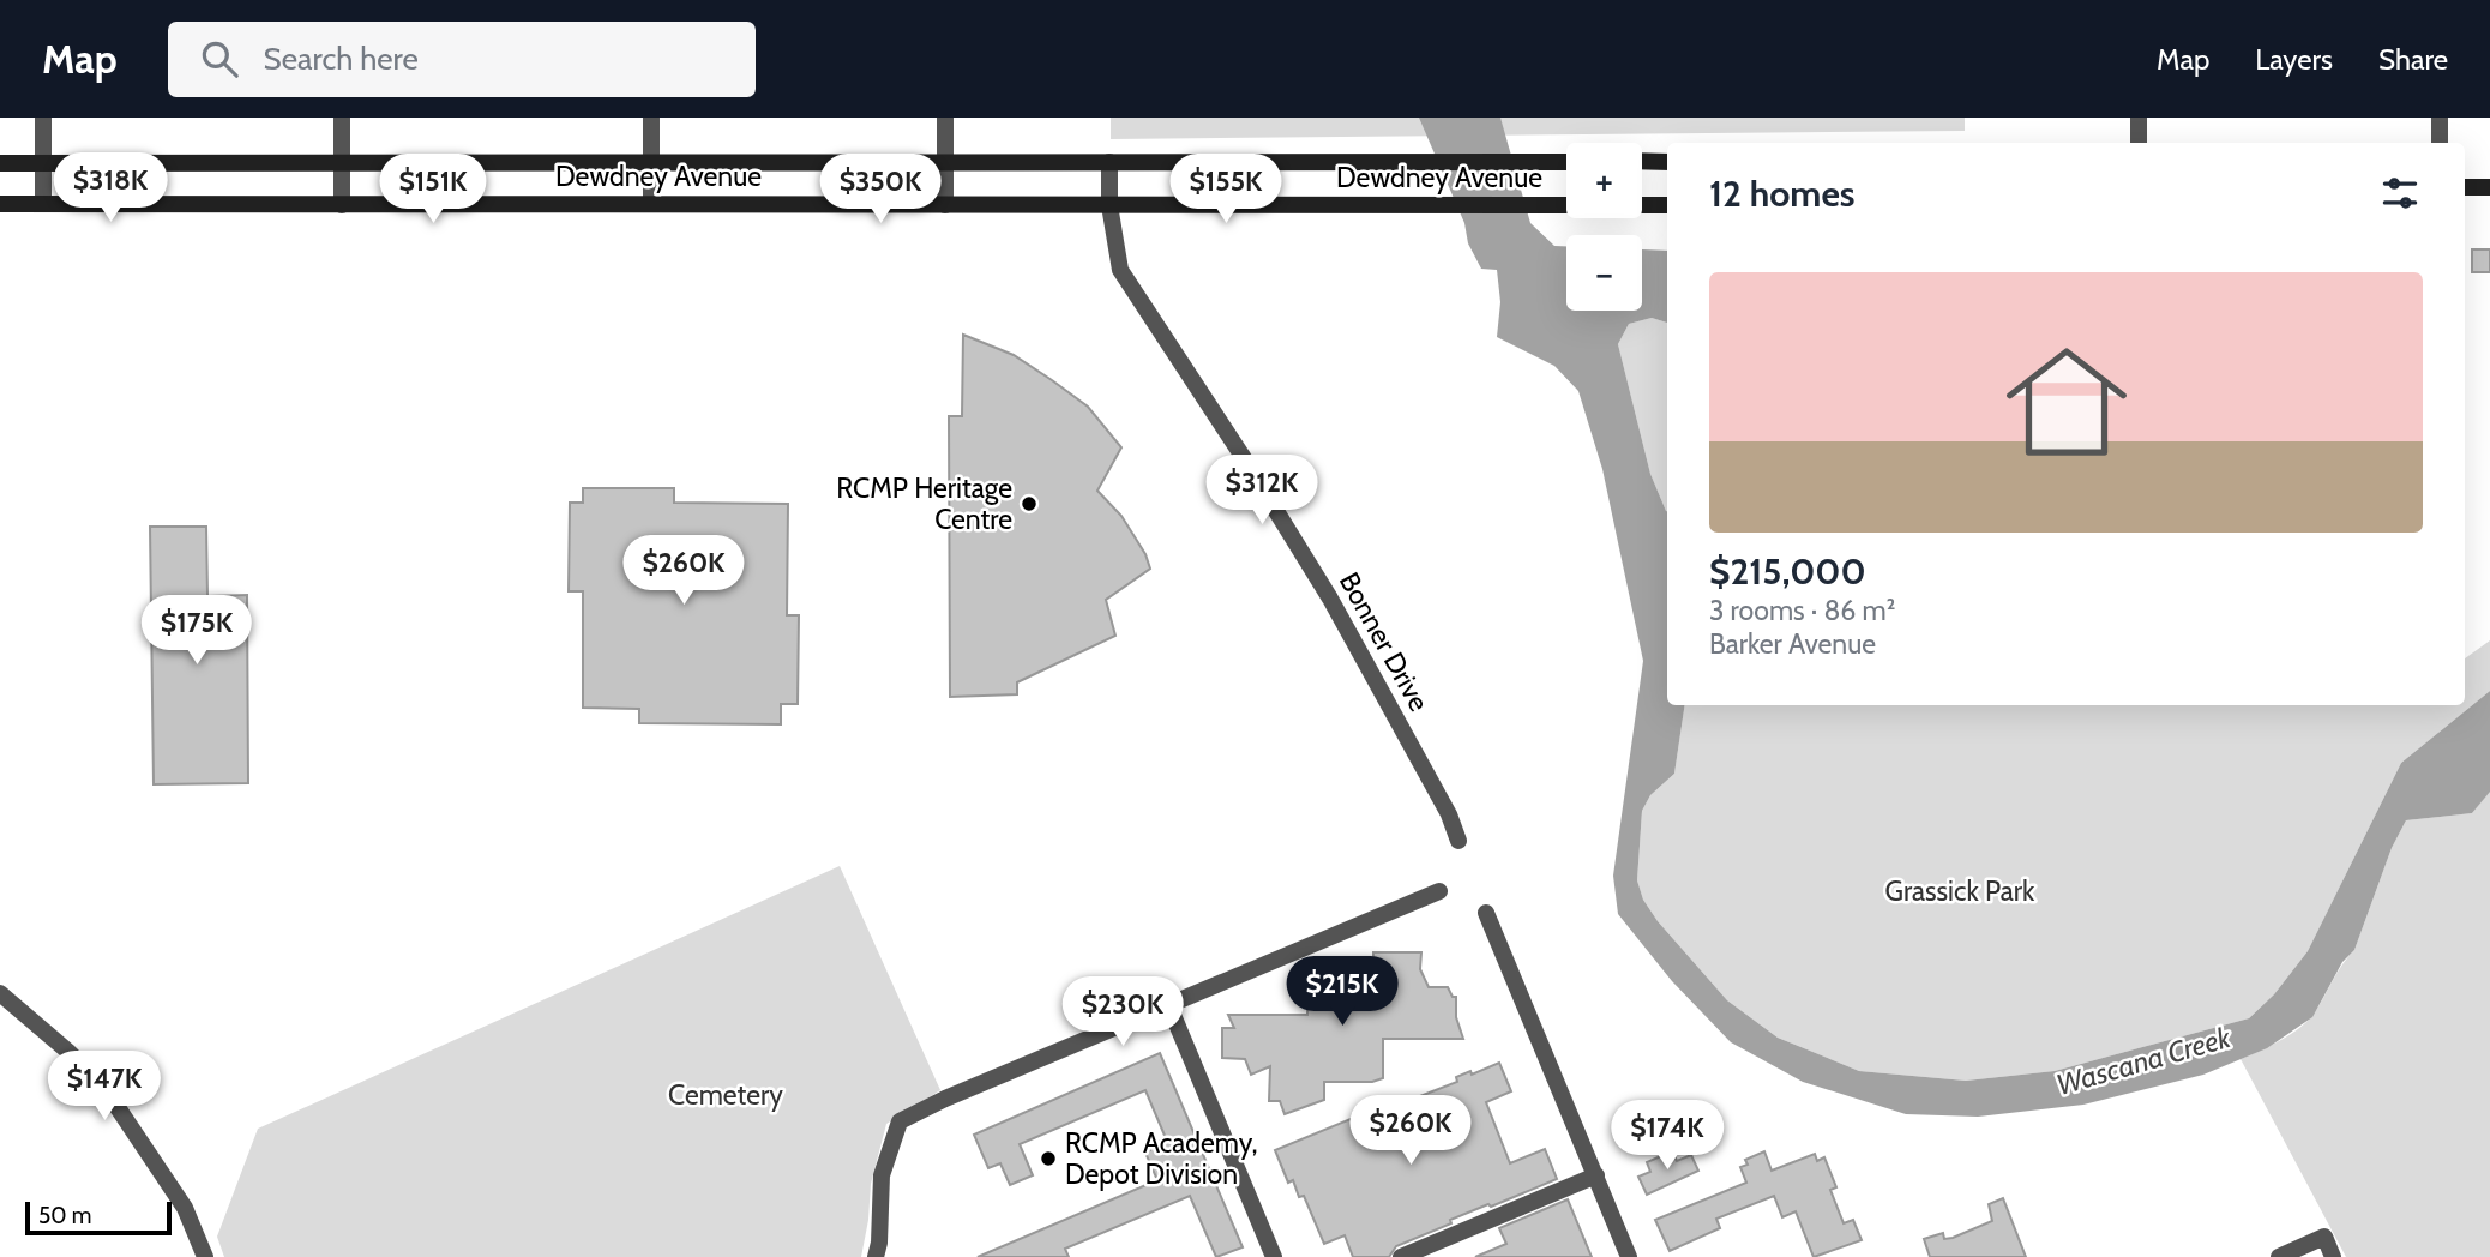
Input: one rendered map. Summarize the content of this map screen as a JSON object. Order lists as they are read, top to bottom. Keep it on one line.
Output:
{"streets":{"main road":["Dewdney Avenue"],"street":["Bonner Drive"]},"crossings":[["Dewdney Avenue","Bonner Drive"]],"water":["Wascana Creek"],"parks":["Grassick Park","Cemetery"],"places":["RCMP Heritage Centre","RCMP Academy, Depot Division"],"scale_bar":"50 m","page":{"header":"Map","search":"Search here","nav":["Map","Layers","Share"],"map_buttons":["+","−"],"heading":"12 homes","price":["$318K","$151K","$350K","$155K","$312K","$260K","$175K","$215K","$230K","$147K","$260K","$174K"],"list":[{"name":"$215,000","note":"3 rooms · 86 m² · Barker Avenue"}],"scale":"50 m"}}
